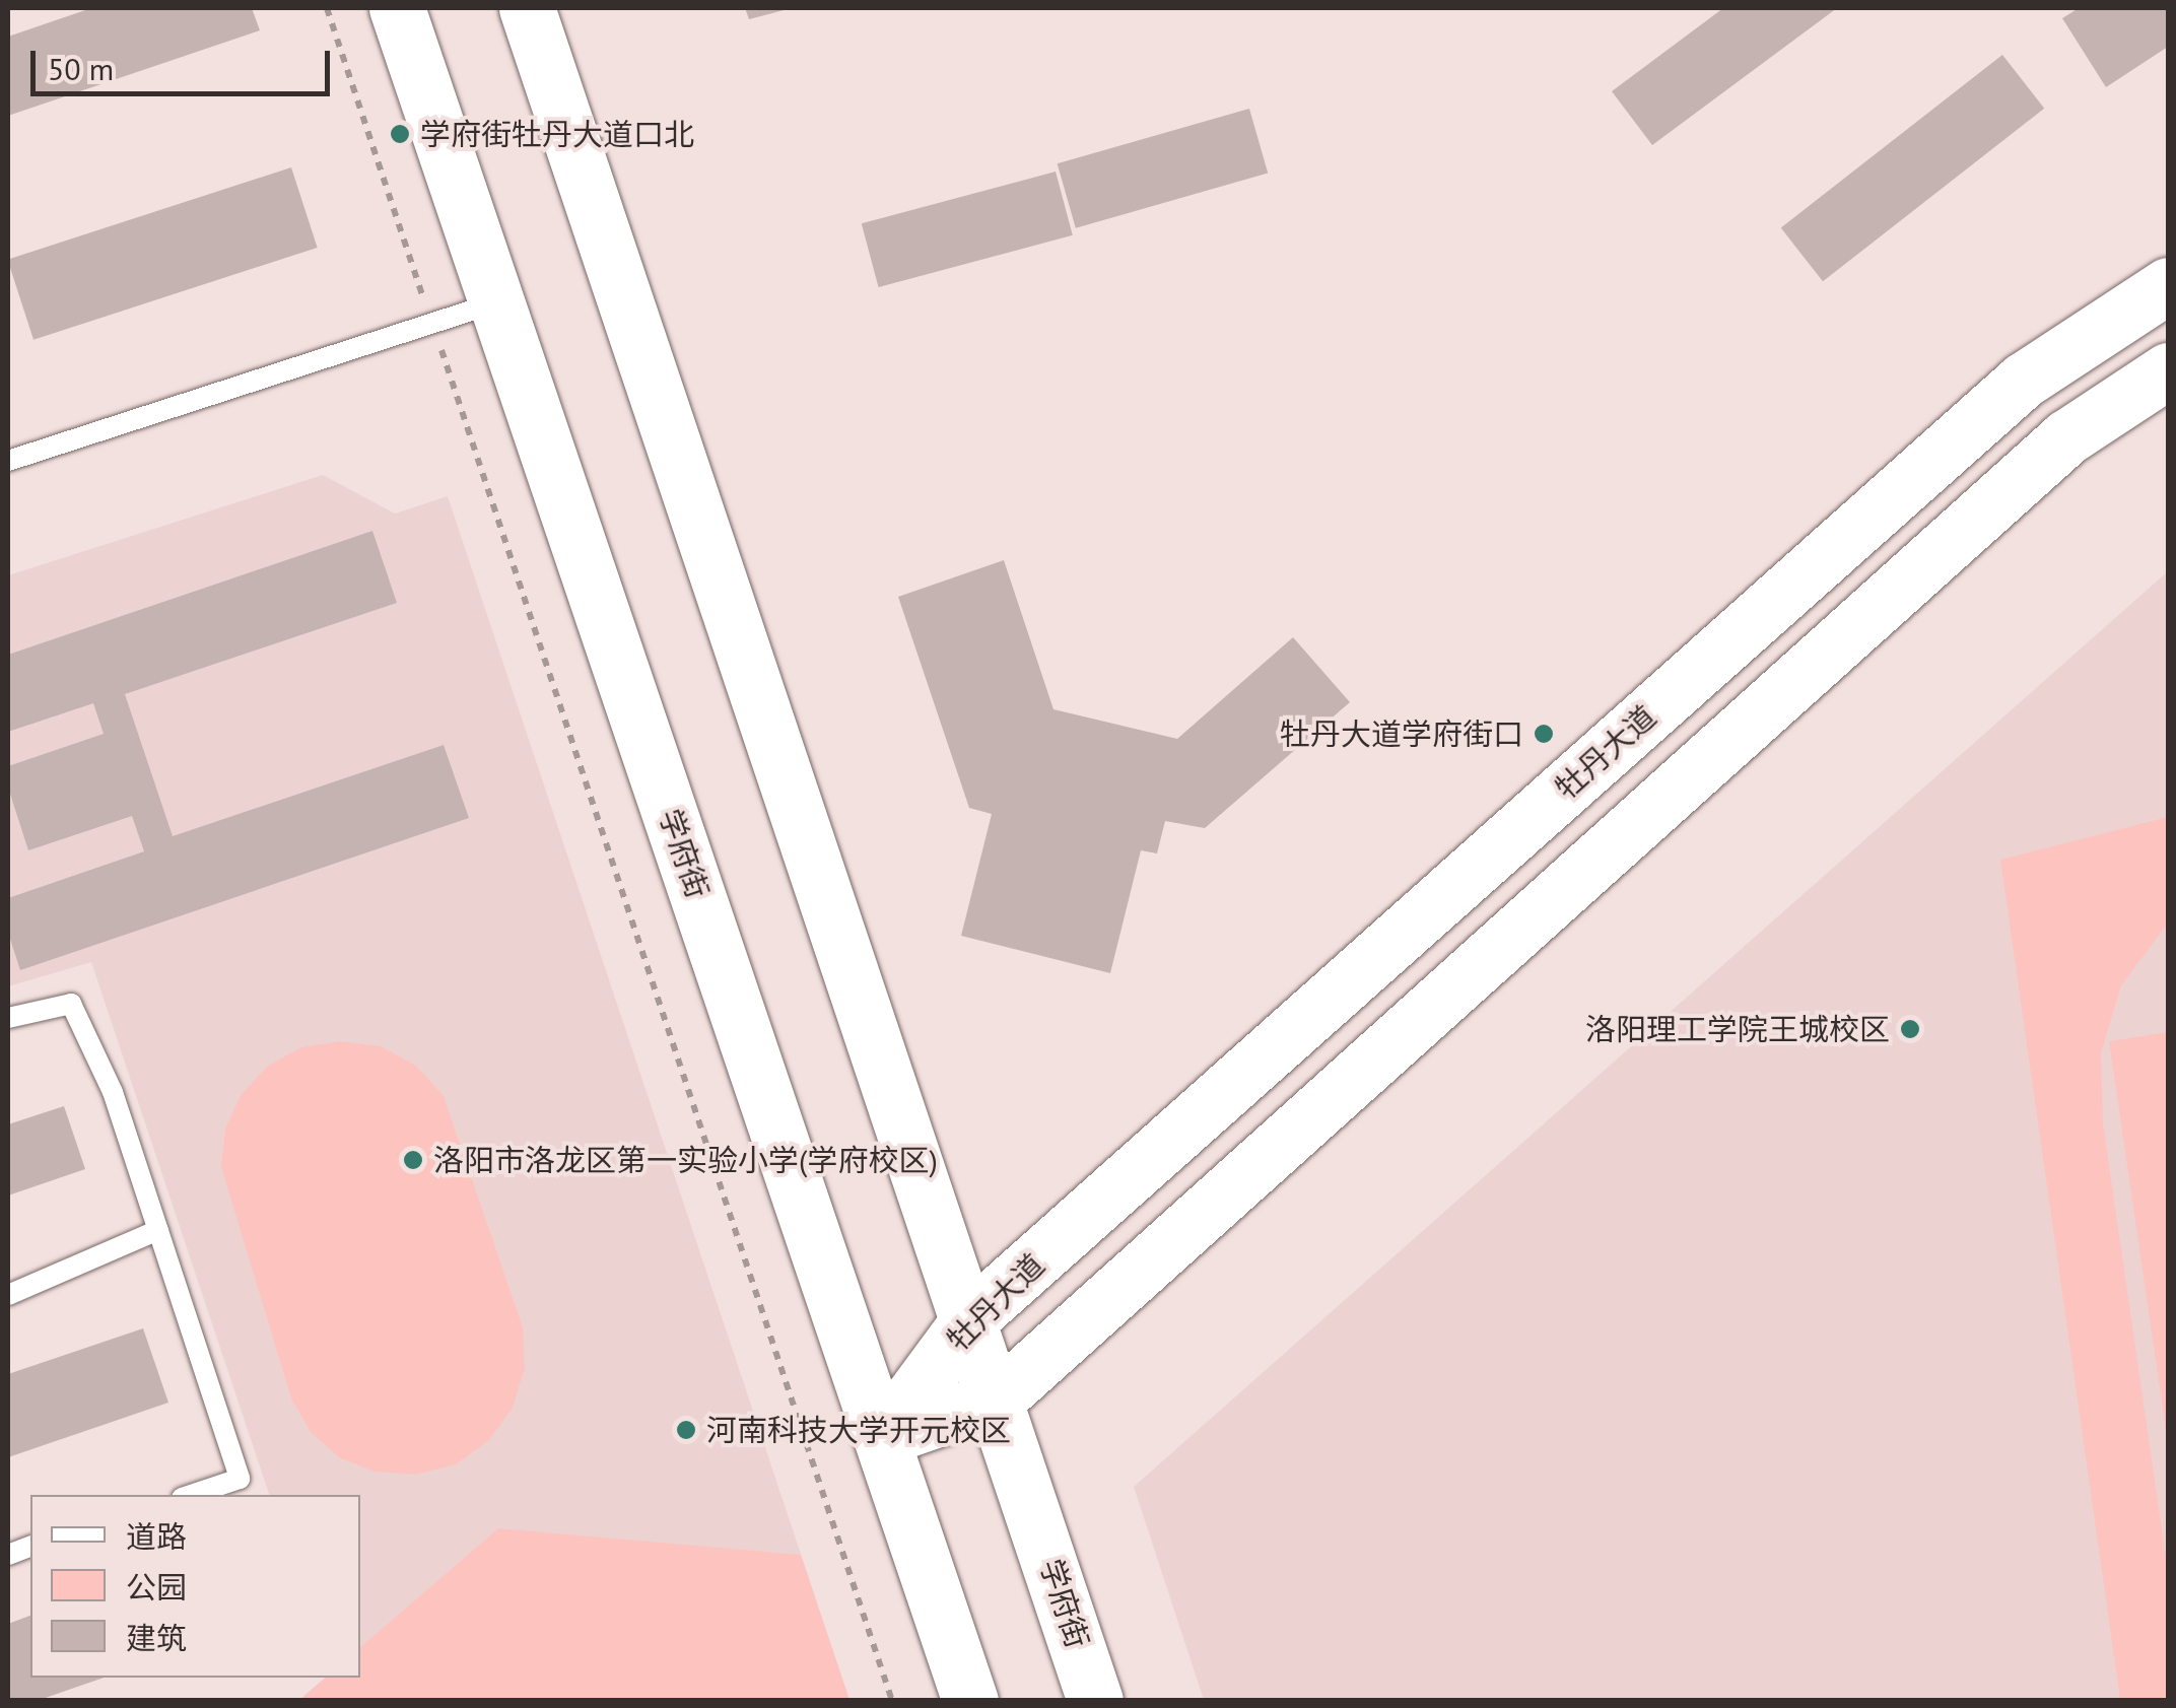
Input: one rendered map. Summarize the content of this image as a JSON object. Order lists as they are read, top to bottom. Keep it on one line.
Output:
{"streets":{"main road":["牡丹大道","学府街"]},"crossings":[["牡丹大道","学府街"]],"places":["学府街牡丹大道口北","牡丹大道学府街口","洛阳理工学院王城校区","洛阳市洛龙区第一实验小学(学府校区)","河南科技大学开元校区"],"legend":["道路","公园","建筑"],"scale_bar":"50 m"}
